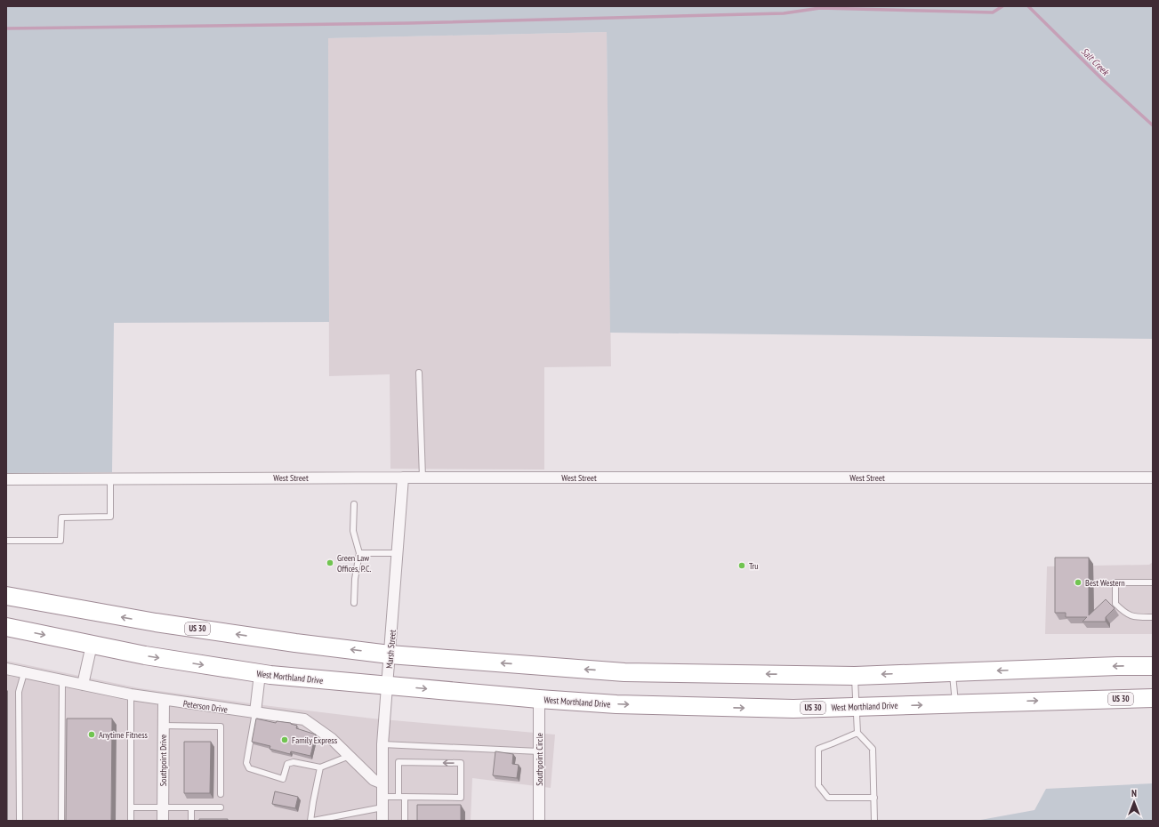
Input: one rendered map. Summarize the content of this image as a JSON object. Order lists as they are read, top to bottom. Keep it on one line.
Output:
{"streets":{"highway":["US 30","West Morthland Drive"],"street":["West Street","Marsh Street","Peterson Drive","Southpoint Circle","Southpoint Drive"]},"crossings":[["West Street","Marsh Street"],["US 30","Marsh Street"],["Marsh Street","West Morthland Drive"],["Marsh Street","Peterson Drive"],["West Morthland Drive","Southpoint Circle"],["Peterson Drive","Southpoint Drive"]],"water":["Salt Creek"],"places":["Green Law Offices, P.C.","Tru","Best Western","Anytime Fitness","Family Express"],"north":"top"}
